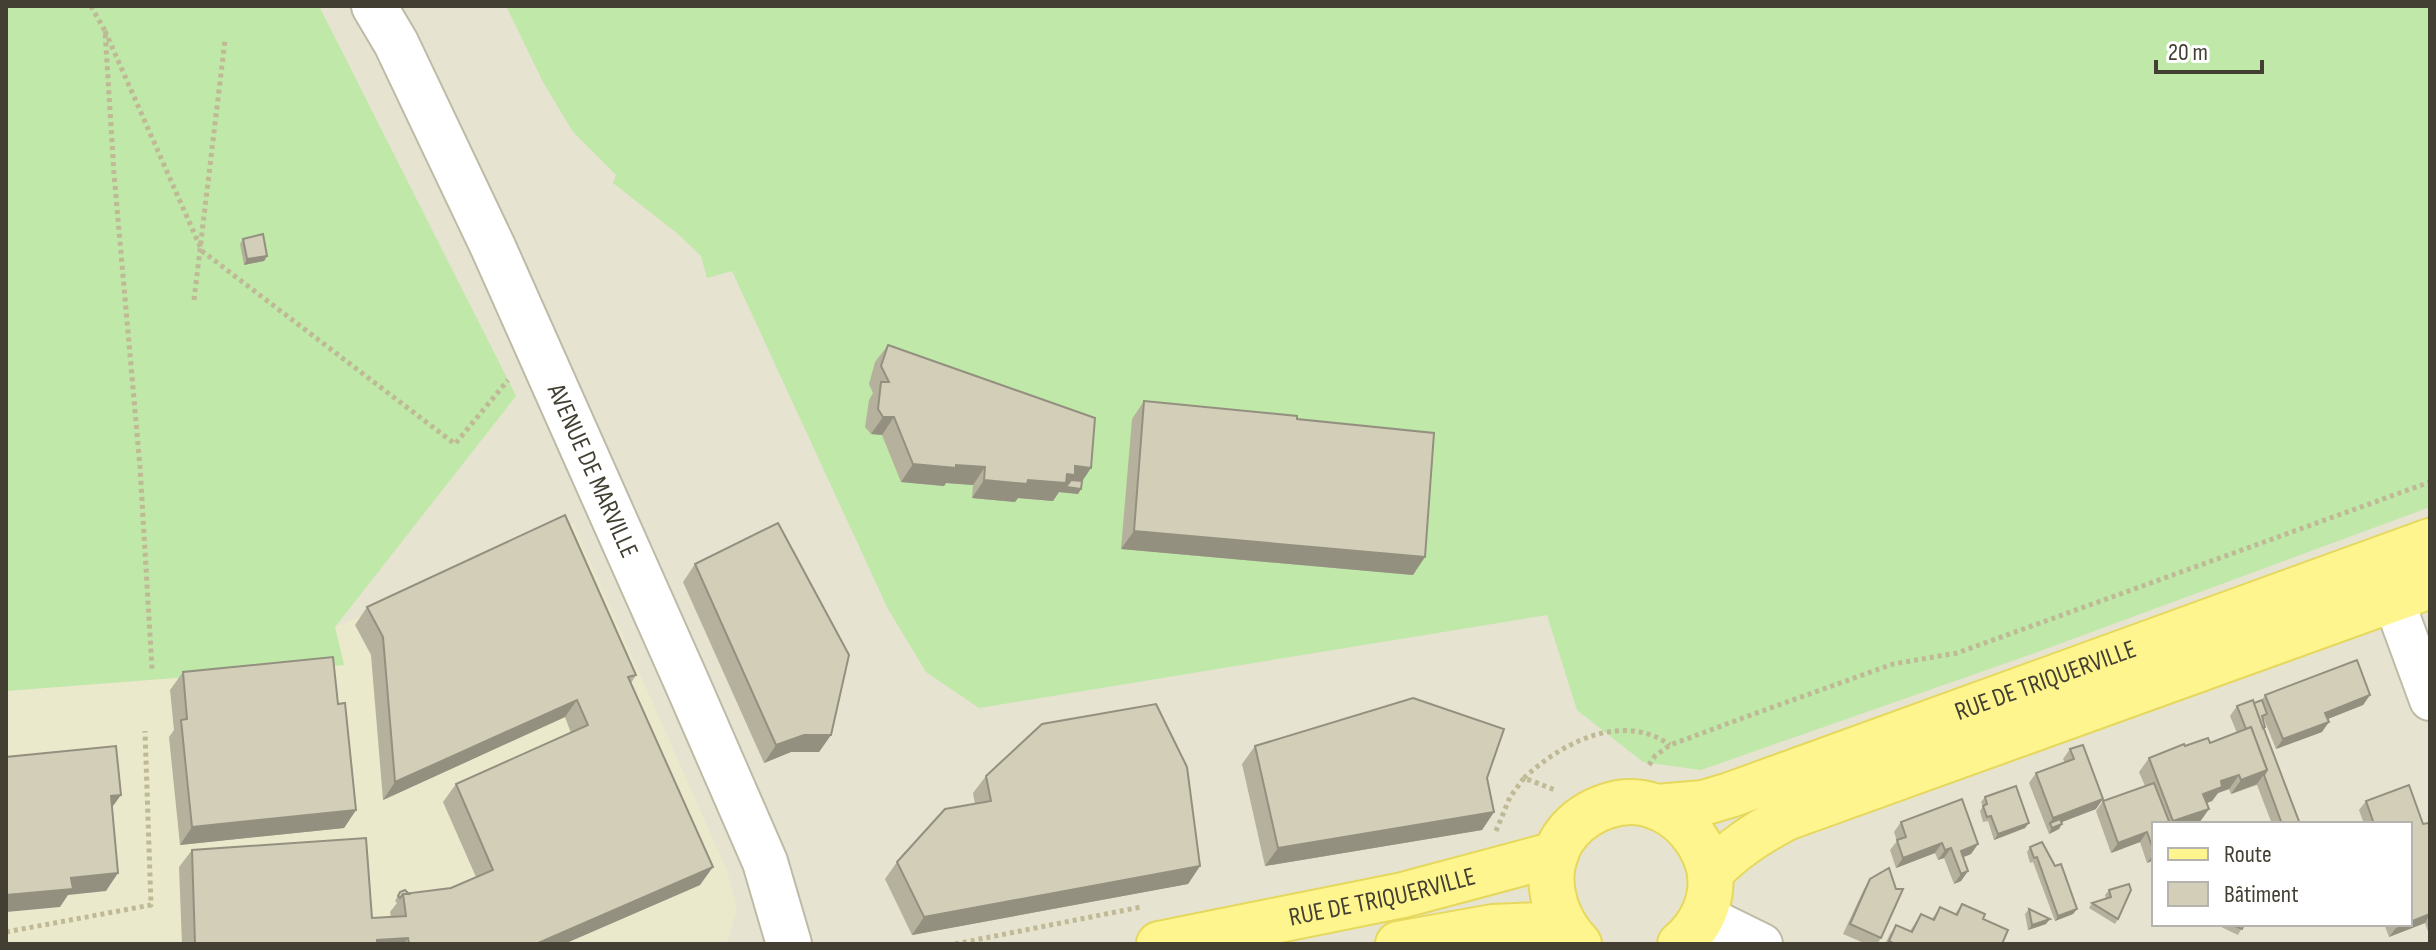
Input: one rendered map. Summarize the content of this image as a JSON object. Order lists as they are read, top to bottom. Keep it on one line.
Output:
{"streets":{"main road":["RUE DE TRIQUERVILLE"],"street":["AVENUE DE MARVILLE"]},"legend":["Route","Bâtiment"],"scale_bar":"20 m"}
